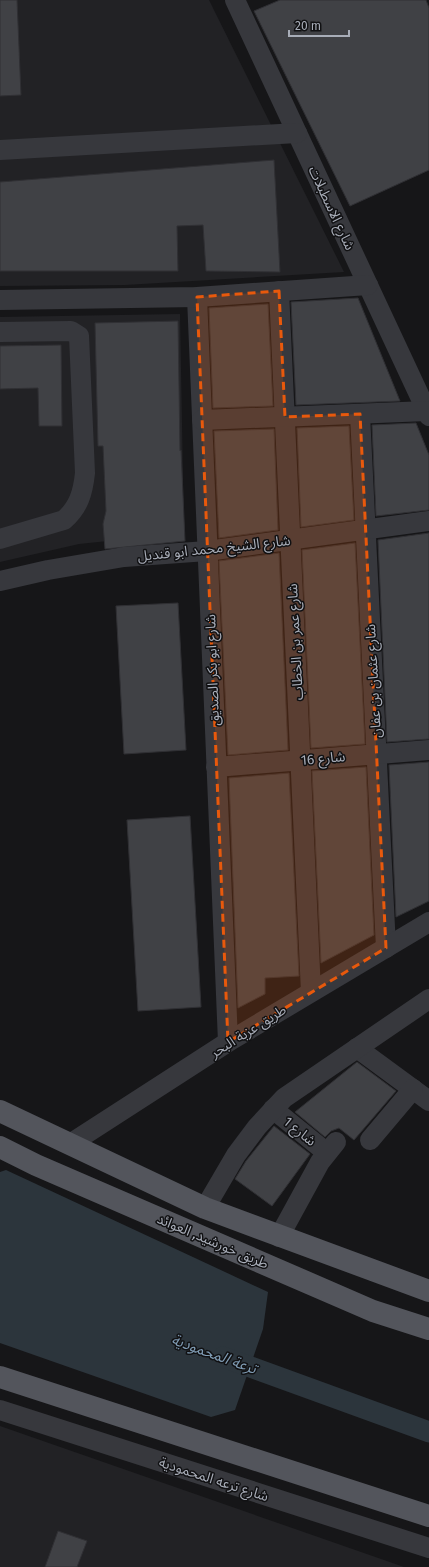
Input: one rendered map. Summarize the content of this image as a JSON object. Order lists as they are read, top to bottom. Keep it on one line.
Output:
{"streets":{"main road":["طريق خورشيد, العوائد"],"street":["شارع الاسطبلات","شارع الشيخ محمد ابو قنديل","شارع عمر بن الخطاب","شارع ابو بكر الصديق","شارع عثمان بن عفان","شارع 16","طريق عزبة البحر","شارع 1","شارع ترعه المحمودية"]},"crossings":[["شارع الشيخ محمد ابو قنديل","شارع عمر بن الخطاب"],["شارع الشيخ محمد ابو قنديل","شارع ابو بكر الصديق"],["شارع الشيخ محمد ابو قنديل","شارع عثمان بن عفان"],["شارع عمر بن الخطاب","شارع 16"],["شارع عمر بن الخطاب","طريق عزبة البحر"],["شارع ابو بكر الصديق","شارع 16"],["شارع ابو بكر الصديق","طريق عزبة البحر"],["شارع عثمان بن عفان","شارع 16"],["شارع عثمان بن عفان","طريق عزبة البحر"],["طريق عزبة البحر","طريق خورشيد, العوائد"],["شارع 1","طريق خورشيد, العوائد"]],"water":["ترعة المحمودية"],"scale_bar":"20 m"}
